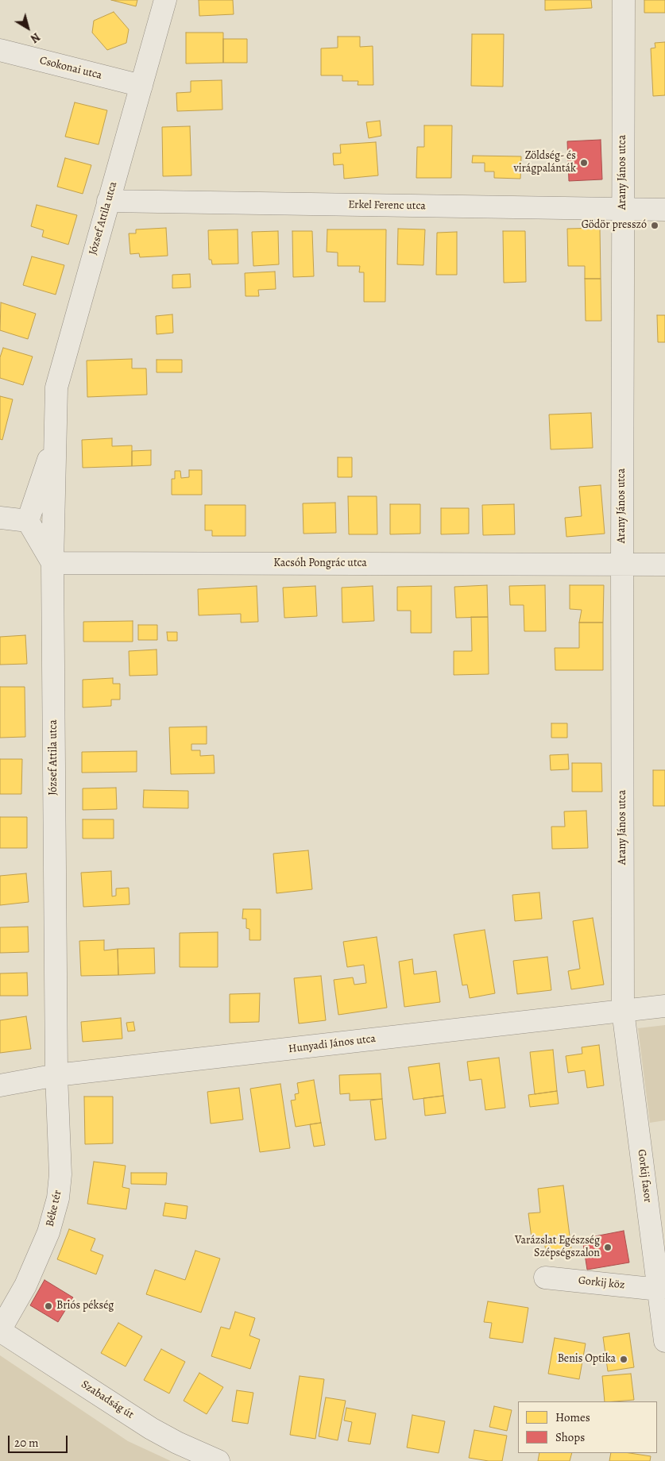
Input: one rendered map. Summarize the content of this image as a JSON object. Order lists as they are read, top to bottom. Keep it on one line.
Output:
{"streets":{"street":["Csokonai utca","Arany János utca","Erkel Ferenc utca","József Attila utca","Kacsóh Pongrác utca","Hunyadi János utca","Gorkij fasor","Béke tér","Gorkij köz","Szabadság út"]},"crossings":[["Csokonai utca","József Attila utca"],["Arany János utca","Erkel Ferenc utca"],["Arany János utca","Kacsóh Pongrác utca"],["Arany János utca","Hunyadi János utca"],["Arany János utca","Gorkij fasor"],["Erkel Ferenc utca","József Attila utca"],["József Attila utca","Kacsóh Pongrác utca"],["József Attila utca","Hunyadi János utca"],["József Attila utca","Béke tér"],["Hunyadi János utca","Gorkij fasor"],["Hunyadi János utca","Béke tér"],["Gorkij fasor","Gorkij köz"],["Béke tér","Szabadság út"]],"places":["Zöldség- és virágpalánták","Gödör presszó","Varázslat Egészség Szépségszalon","Briós pékség","Benis Optika"],"legend":["Homes","Shops"],"scale_bar":"20 m","north":"bottom right"}
